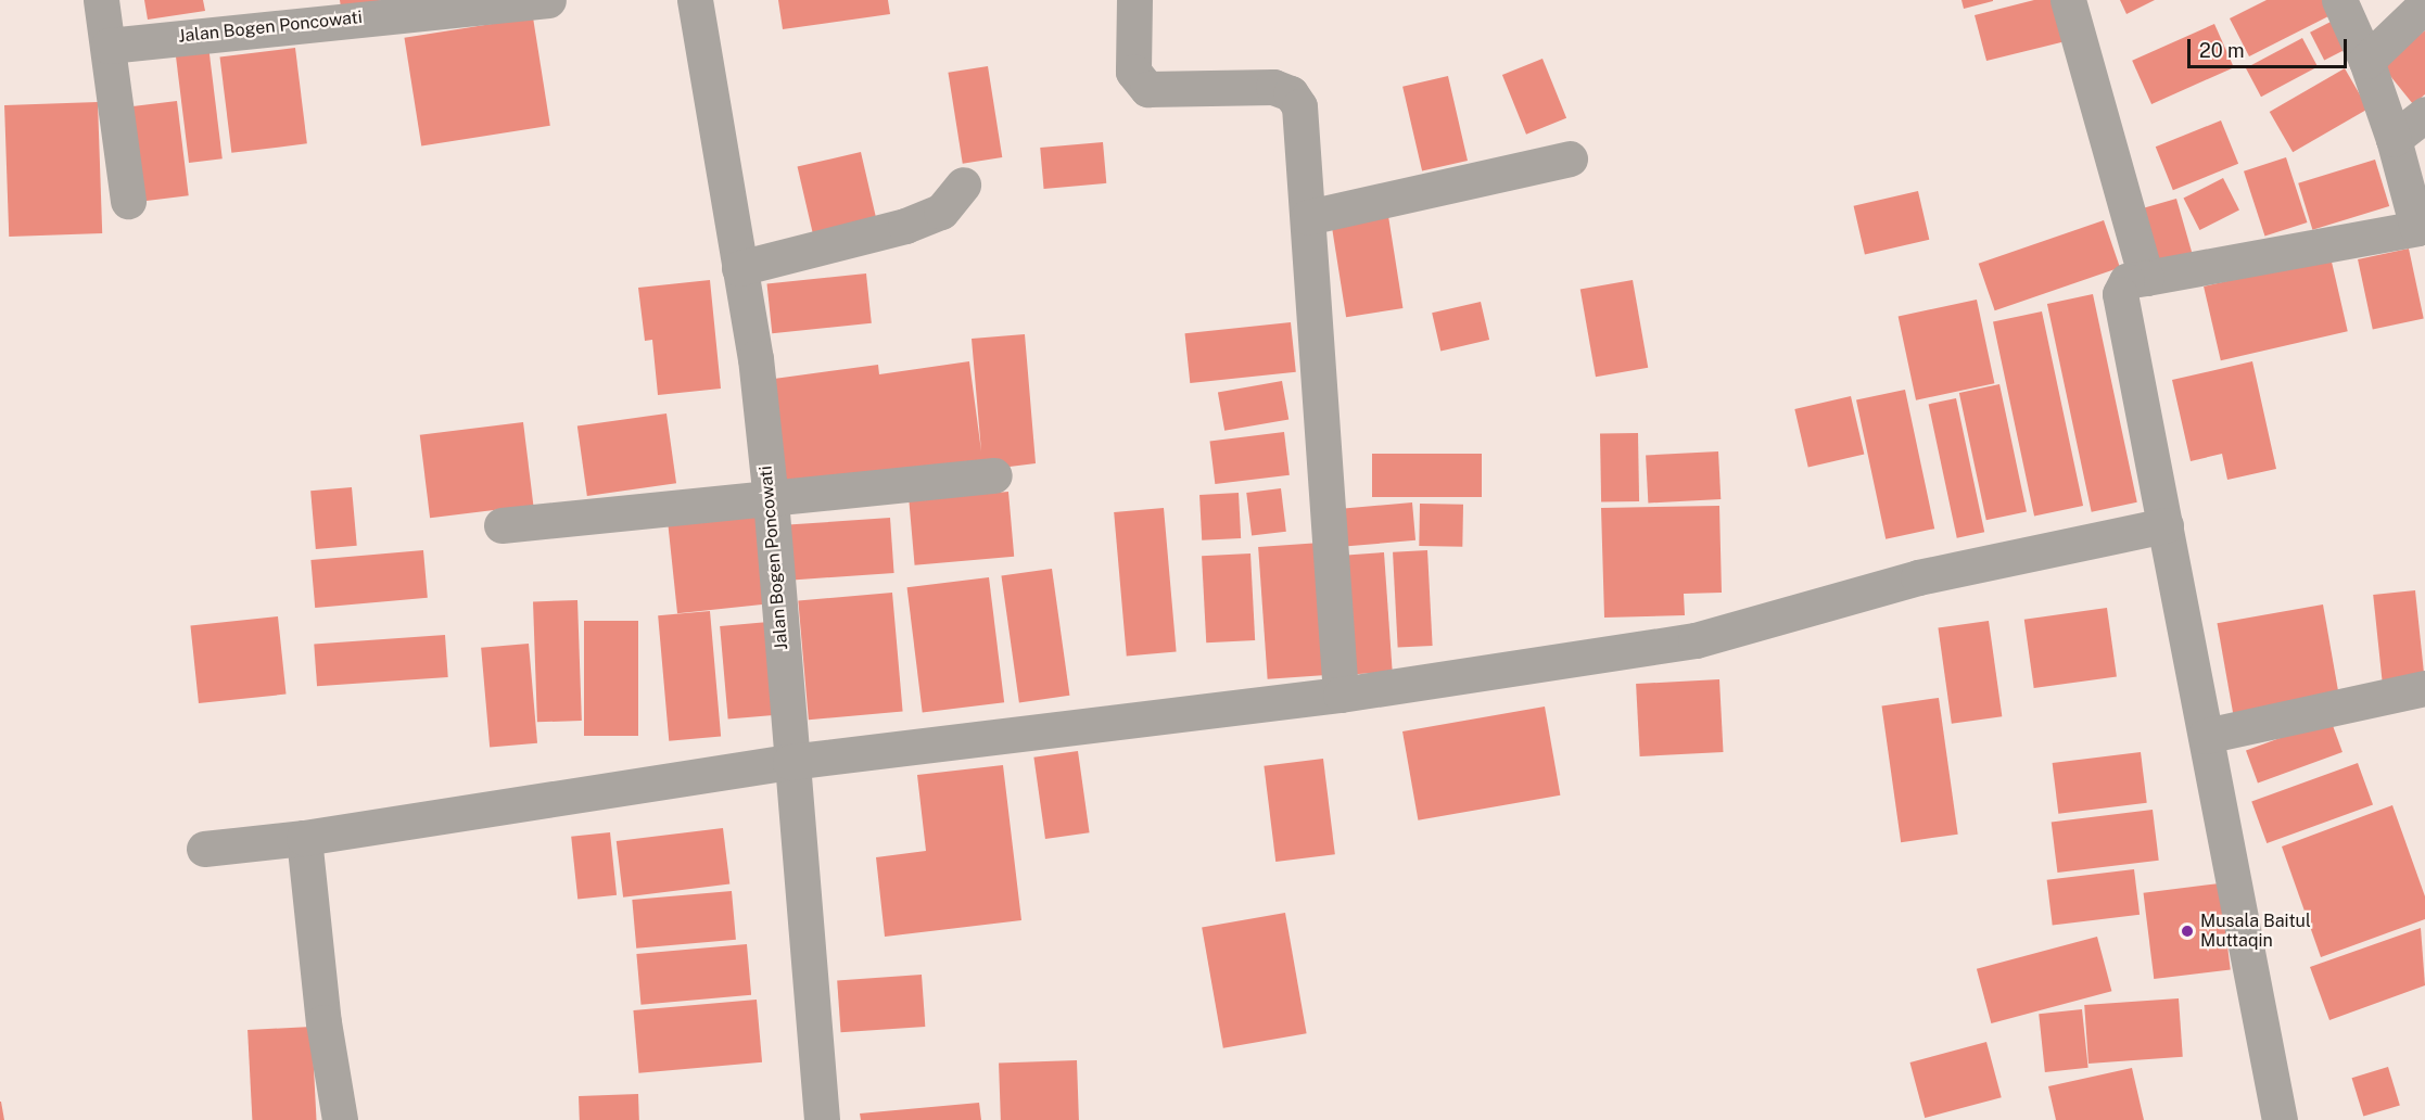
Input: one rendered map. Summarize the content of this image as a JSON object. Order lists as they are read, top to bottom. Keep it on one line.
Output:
{"streets":{"street":["Jalan Bogen Poncowati"]},"places":["Musala Baitul Muttaqin"],"scale_bar":"20 m"}
